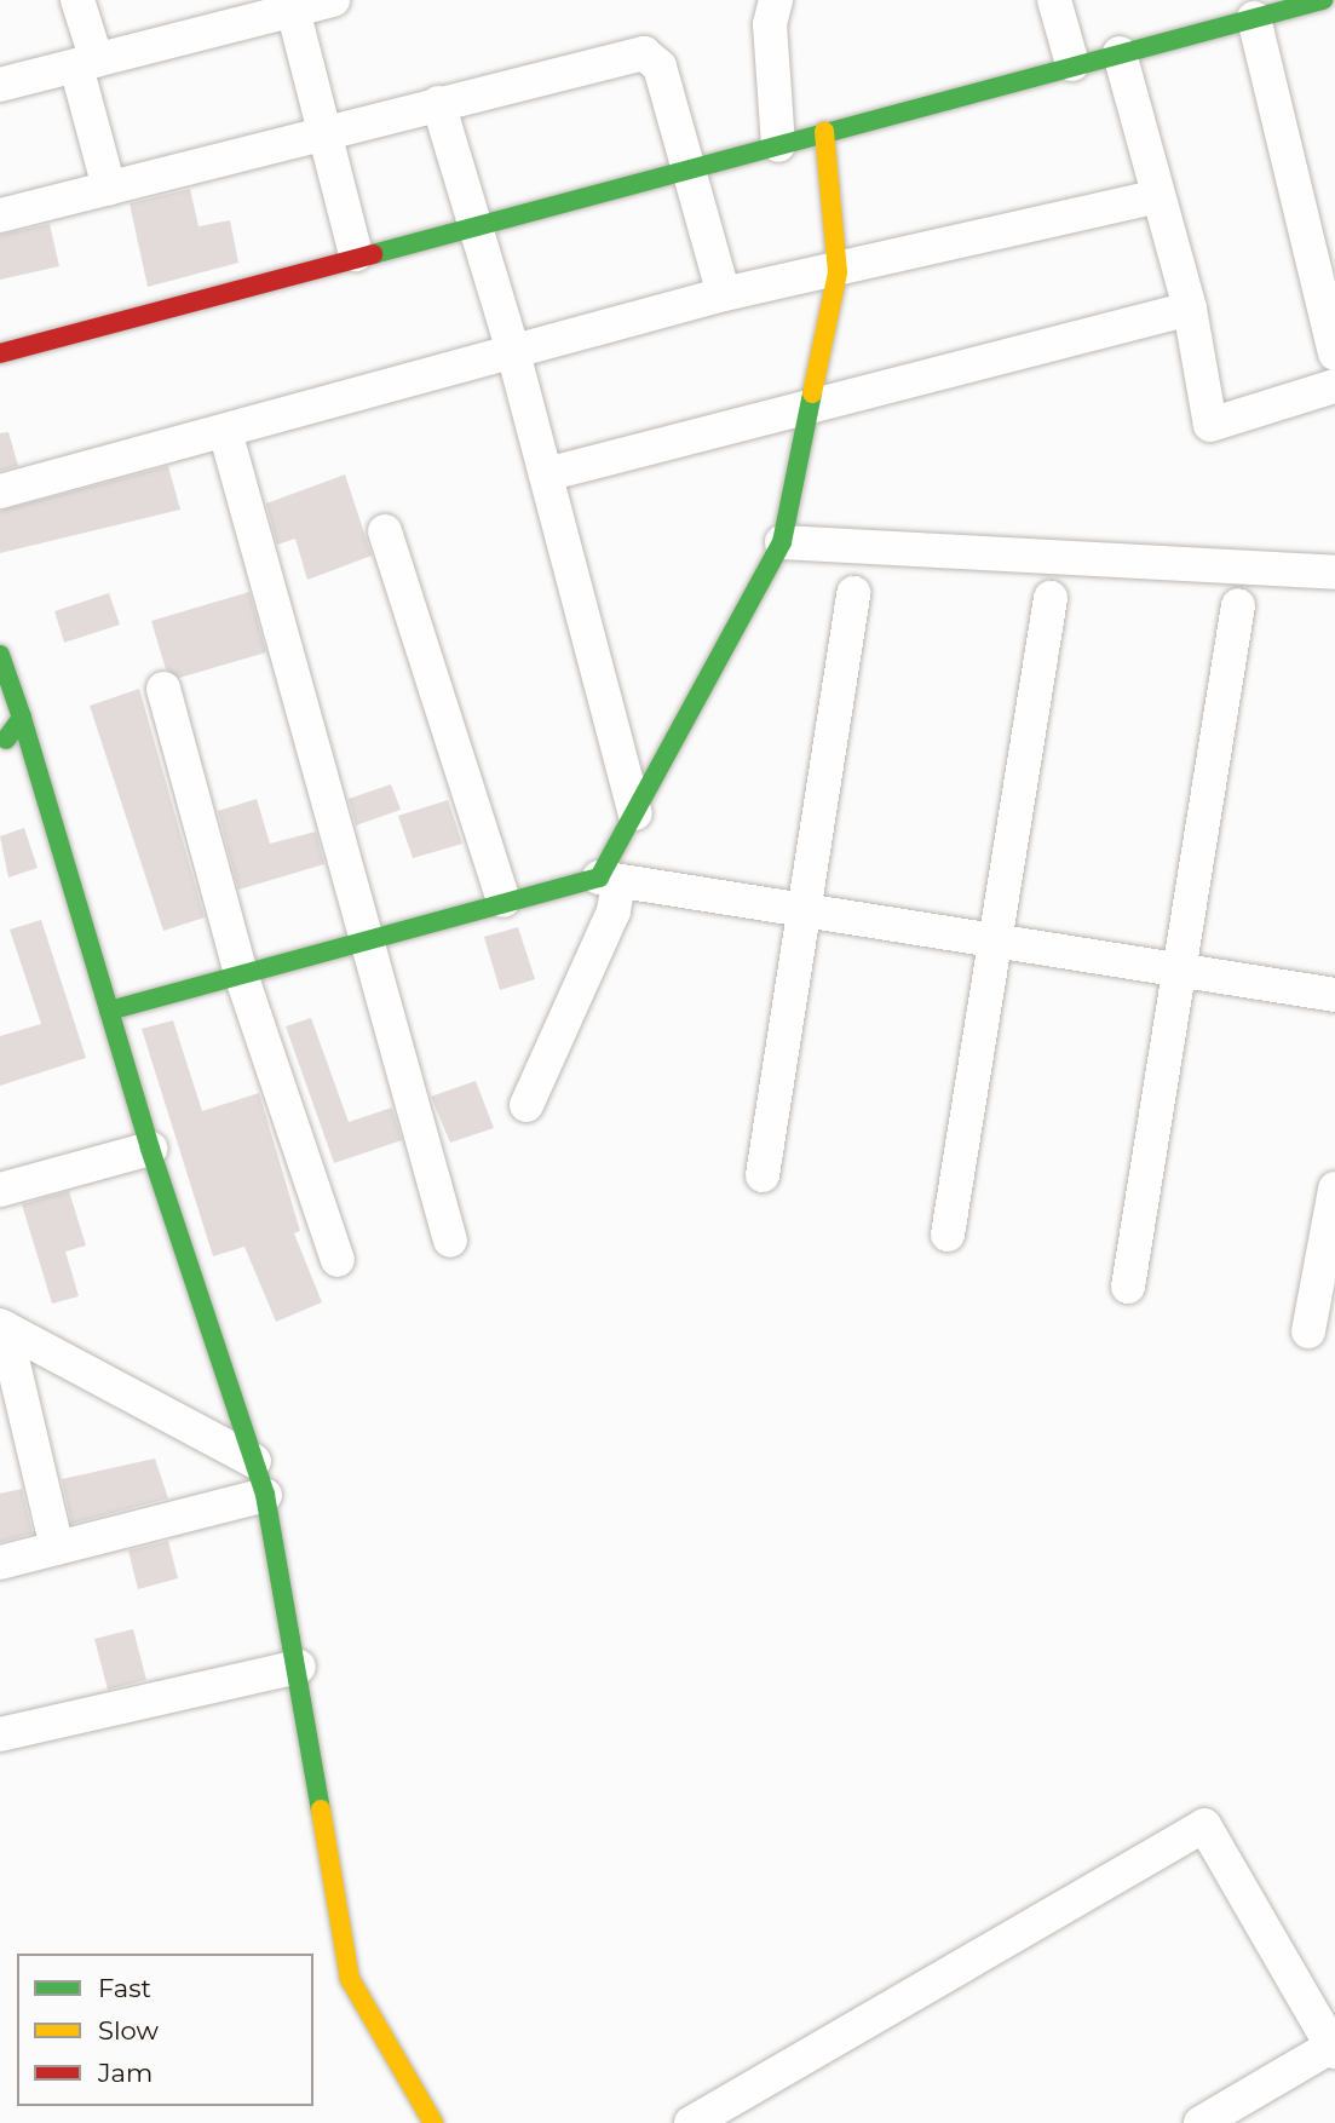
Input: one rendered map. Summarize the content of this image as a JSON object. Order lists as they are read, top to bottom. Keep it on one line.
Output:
{"legend":["Fast","Slow","Jam"]}
